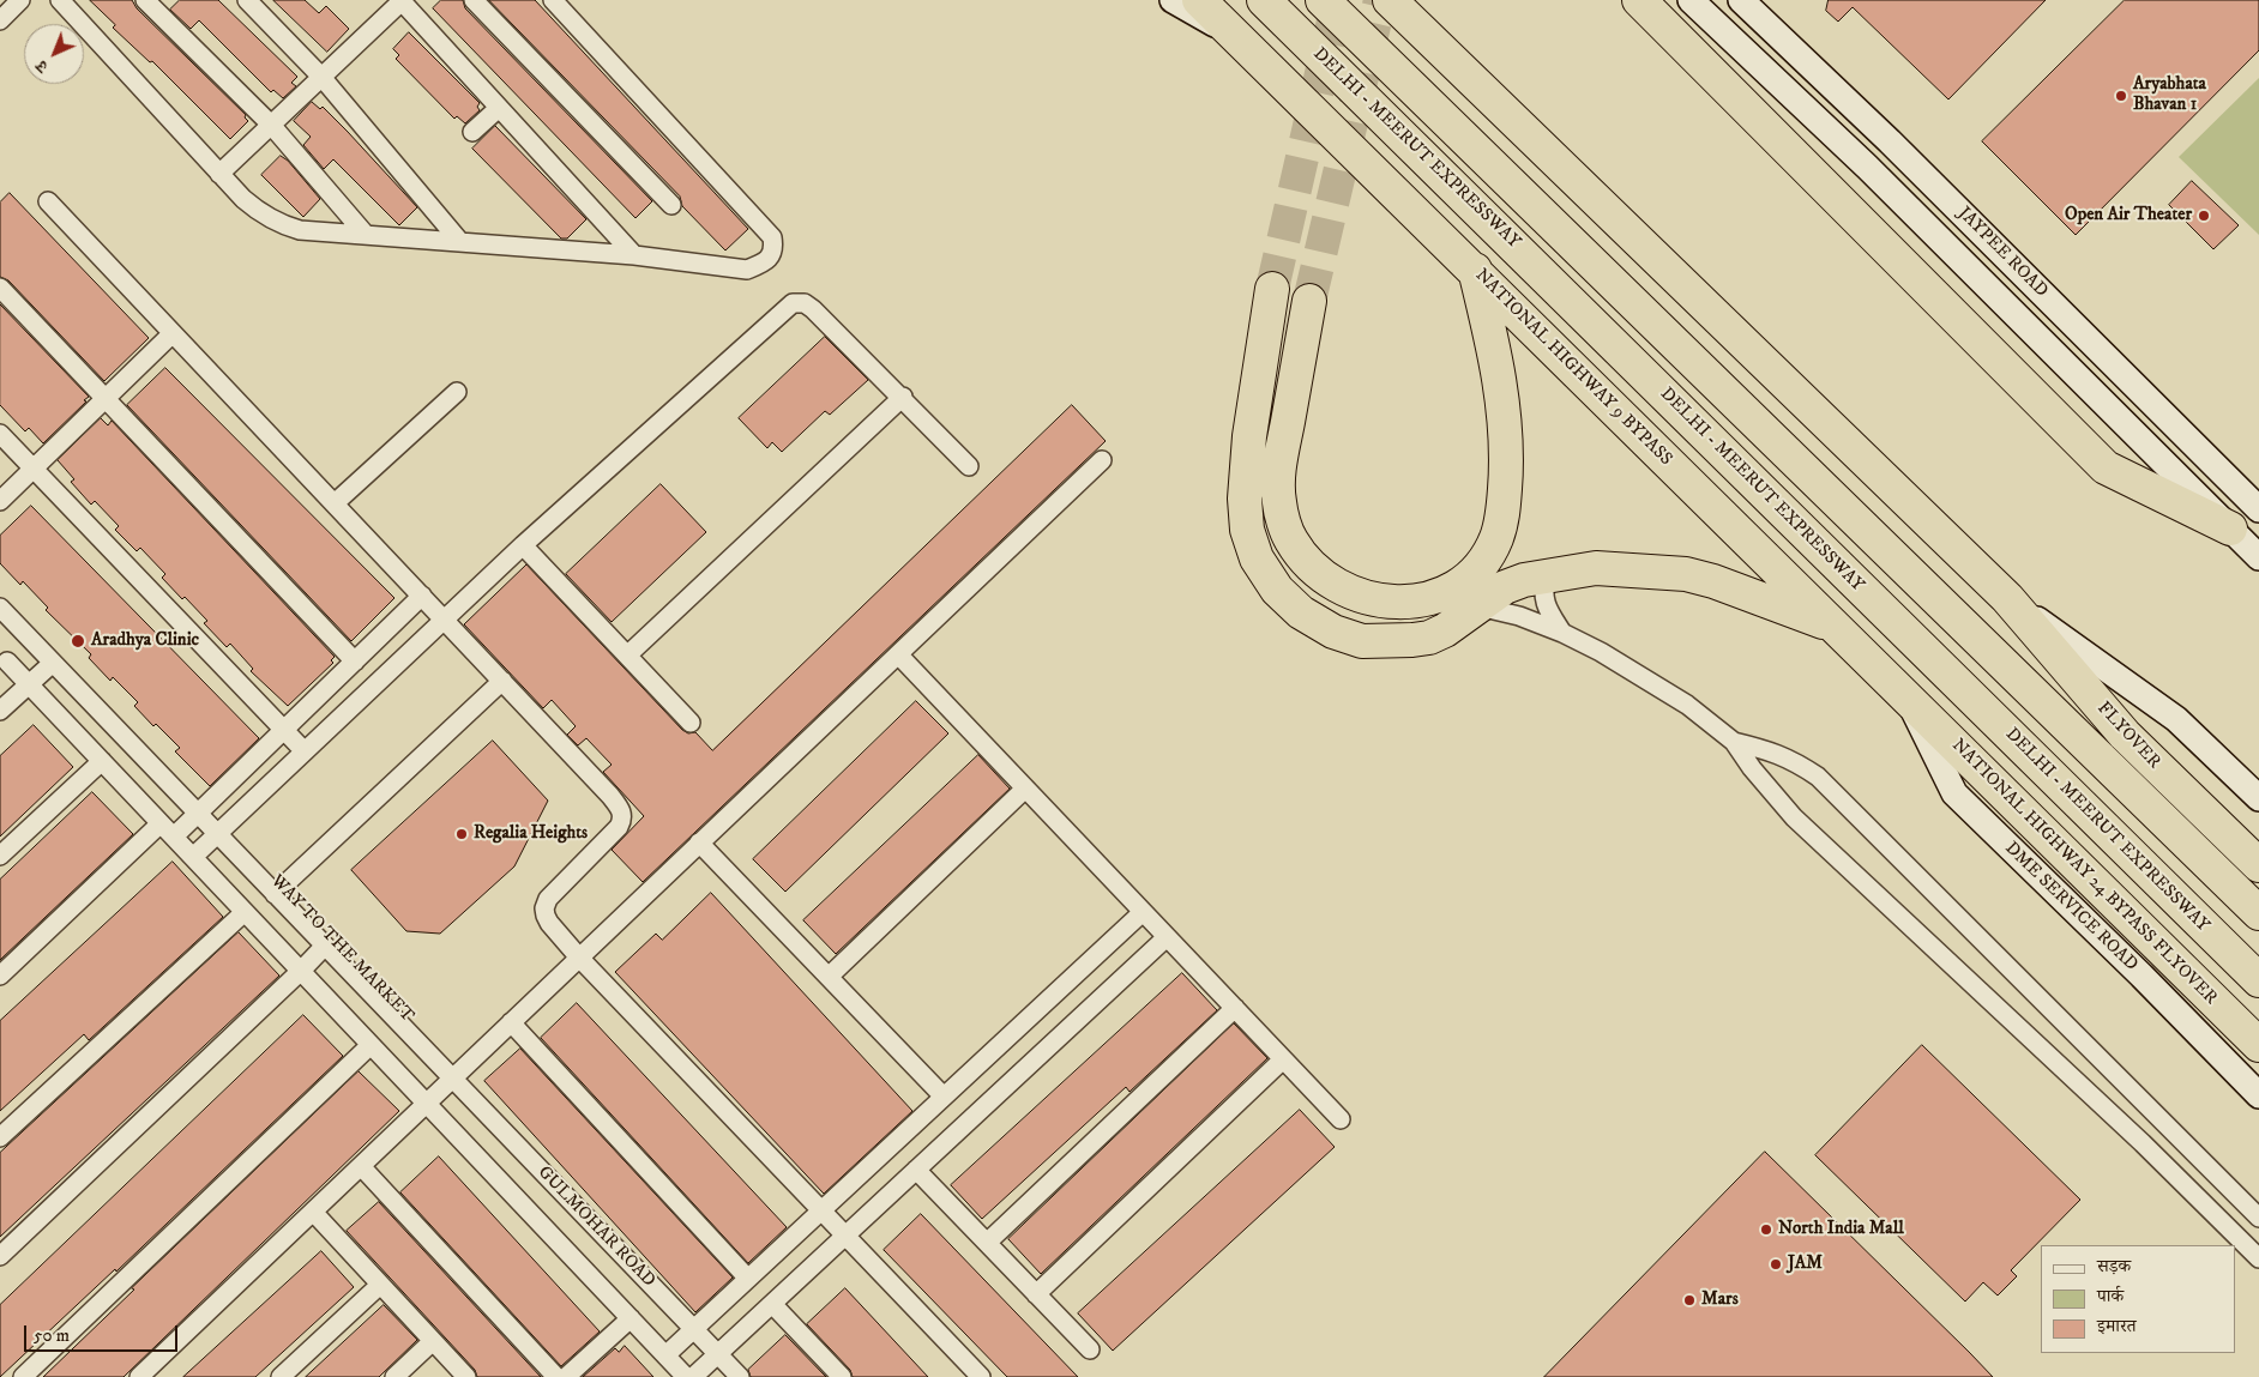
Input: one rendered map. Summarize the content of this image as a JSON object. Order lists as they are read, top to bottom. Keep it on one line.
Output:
{"streets":{"highway":["DELHI - MEERUT EXPRESSWAY","NATIONAL HIGHWAY 9 BYPASS","FLYOVER","NATIONAL HIGHWAY 24 BYPASS FLYOVER"],"street":["JAYPEE ROAD","DME SERVICE ROAD","WAY TO THE MARKET","GULMOHAR ROAD"]},"crossings":[["NATIONAL HIGHWAY 9 BYPASS","NATIONAL HIGHWAY 24 BYPASS FLYOVER"],["NATIONAL HIGHWAY 9 BYPASS","DME SERVICE ROAD"],["NATIONAL HIGHWAY 24 BYPASS FLYOVER","DME SERVICE ROAD"],["WAY TO THE MARKET","GULMOHAR ROAD"]],"places":["Aryabhata Bhavan 1","Open Air Theater","Aradhya Clinic","Regalia Heights","North India Mall","JAM","Mars"],"legend":["सड़क","पार्क","इमारत"],"scale_bar":"50 m","north":"bottom left"}
